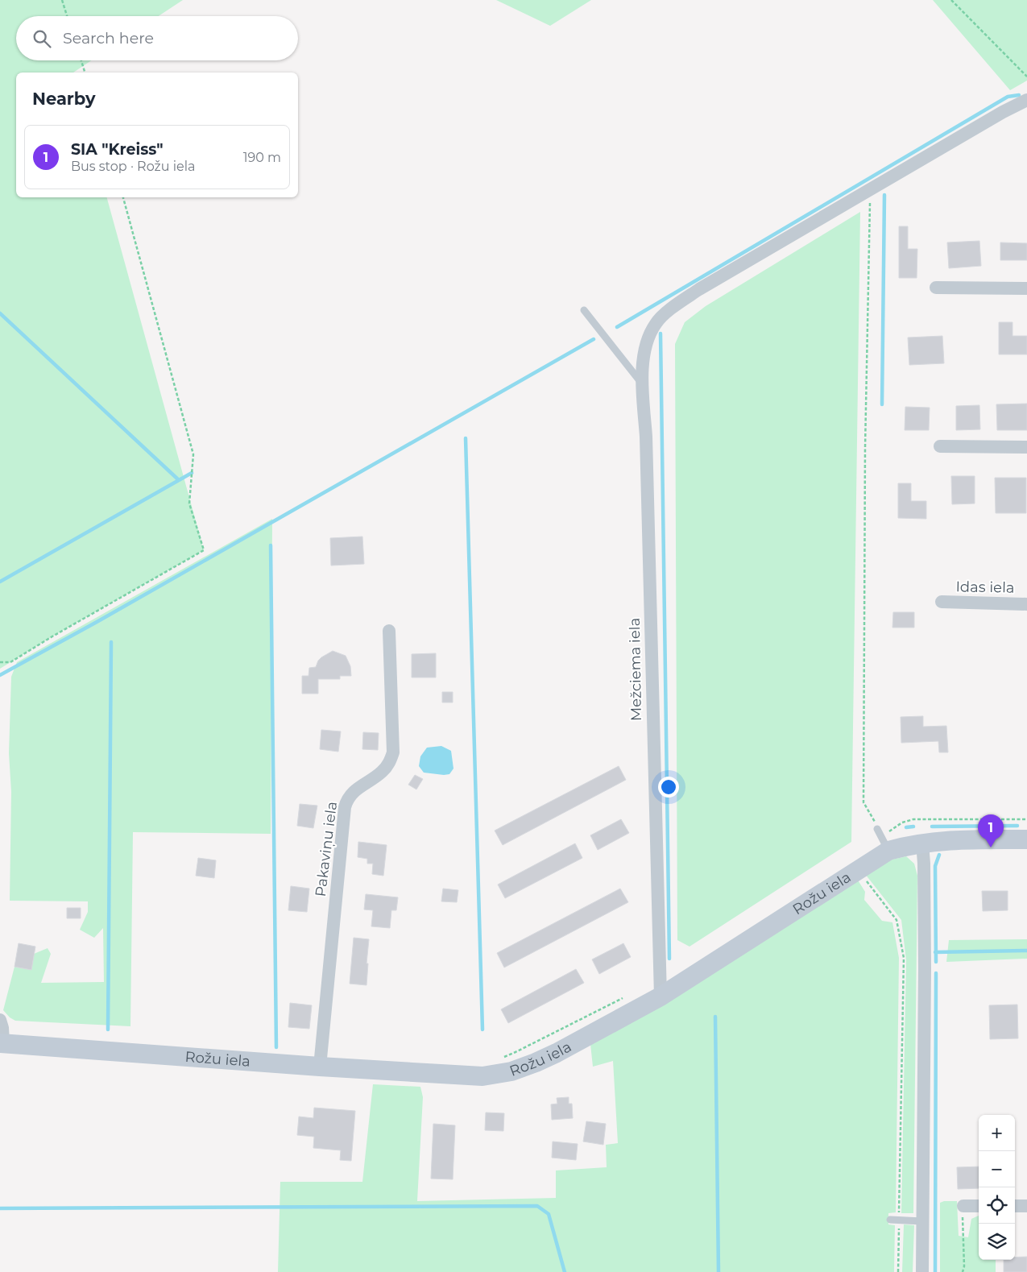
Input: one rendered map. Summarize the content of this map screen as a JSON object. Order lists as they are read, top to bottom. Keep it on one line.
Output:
{"streets":{"street":["Idas iela","Mežciema iela","Pakaviņu iela","Rožu iela"]},"crossings":[["Mežciema iela","Rožu iela"],["Pakaviņu iela","Rožu iela"]],"page":{"search":"Search here","heading":"Nearby","list":[{"mark":"1","name":"SIA \"Kreiss\"","note":"Bus stop · Rožu iela","value":"190 m"}],"pins":"1","map_buttons":["+","−"]}}
